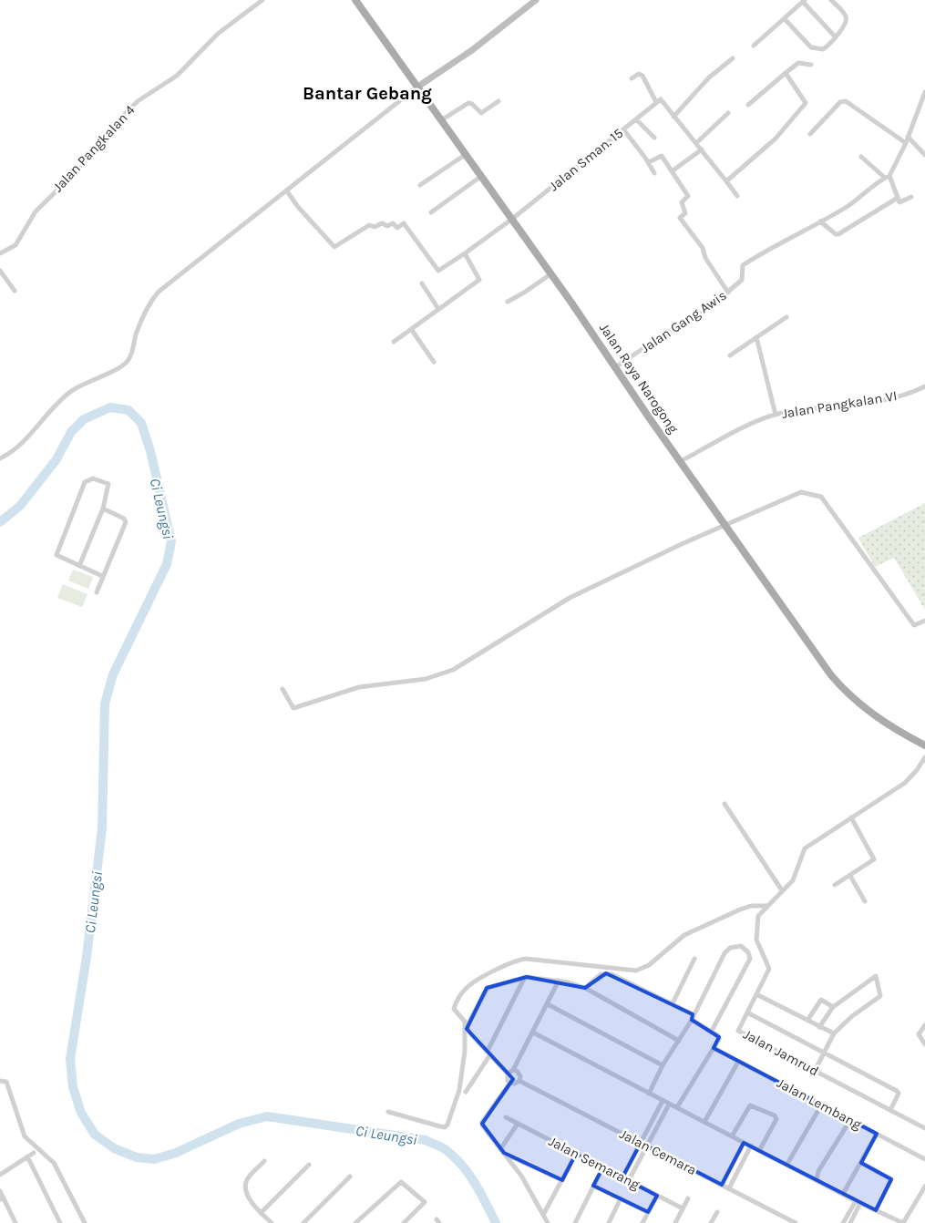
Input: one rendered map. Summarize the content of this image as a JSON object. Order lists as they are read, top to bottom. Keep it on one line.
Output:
{"streets":{"main road":["Jalan Raya Narogong"],"street":["Jalan Pangkalan 4","Jalan Sman. 15","Jalan Gang Awis","Jalan Pangkalan VI","Jalan Jamrud","Jalan Lembang","Jalan Cemara","Jalan Semarang"]},"crossings":[["Jalan Sman. 15","Jalan Raya Narogong"],["Jalan Gang Awis","Jalan Raya Narogong"],["Jalan Raya Narogong","Jalan Pangkalan VI"]],"districts":["Bantar Gebang"],"water":["Ci Leungsi"]}
